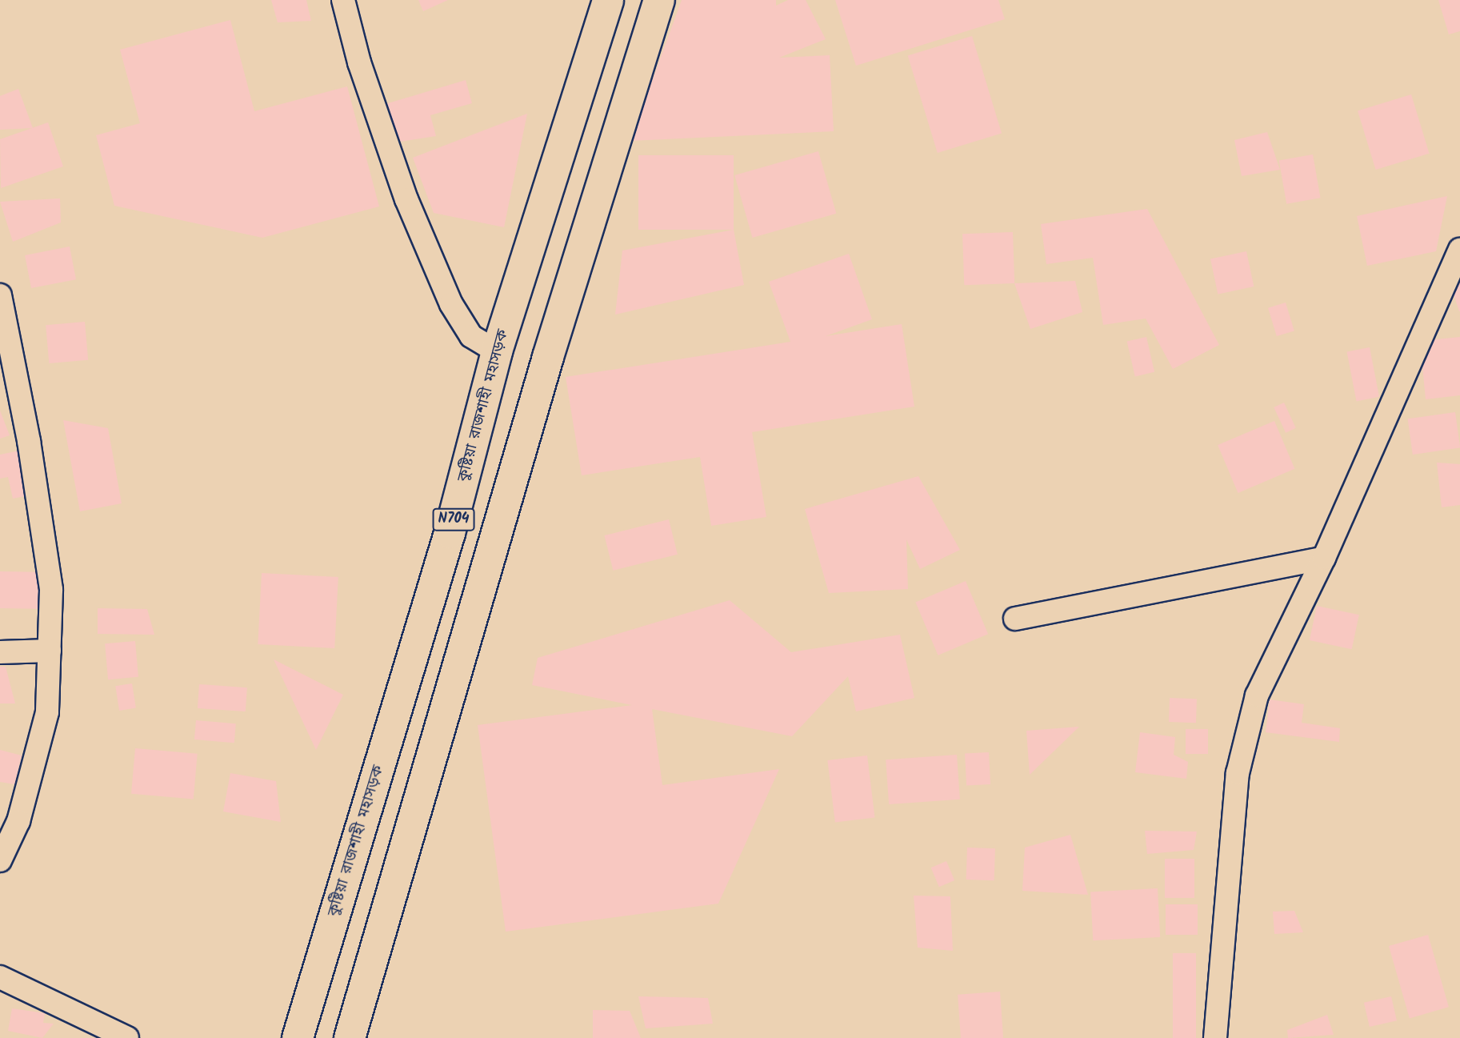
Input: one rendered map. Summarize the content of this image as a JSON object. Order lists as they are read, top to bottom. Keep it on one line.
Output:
{"streets":{"highway":["কুষ্টিয়া রাজশাহী মহাসড়ক","N704"]}}
